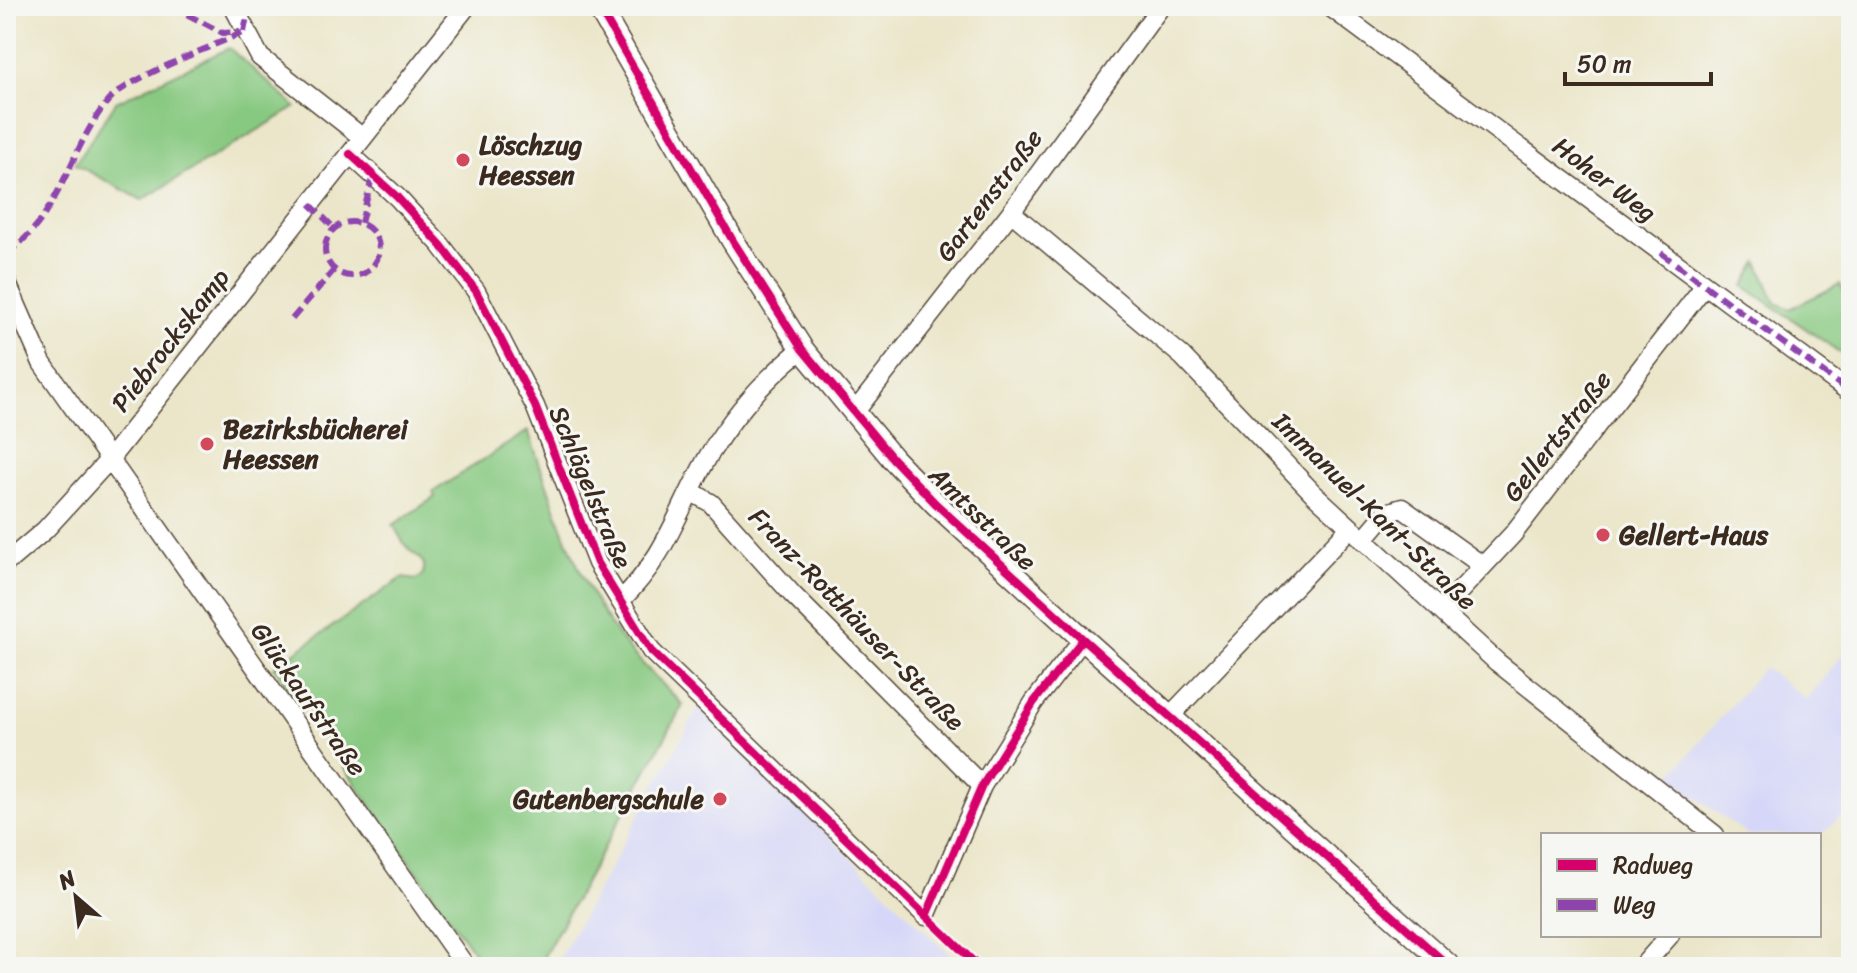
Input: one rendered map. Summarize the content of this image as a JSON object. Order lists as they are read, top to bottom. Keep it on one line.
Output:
{"streets":{"street":["Hoher Weg","Gartenstraße","Piebrockskamp","Gellertstraße","Schlägelstraße","Immanuel-Kant-Straße","Amtsstraße","Franz-Rotthäuser-Straße","Glückaufstraße"]},"crossings":[["Hoher Weg","Gellertstraße"],["Gartenstraße","Immanuel-Kant-Straße"],["Gartenstraße","Amtsstraße"],["Piebrockskamp","Schlägelstraße"],["Piebrockskamp","Glückaufstraße"],["Gellertstraße","Immanuel-Kant-Straße"],["Schlägelstraße","Franz-Rotthäuser-Straße"]],"places":["Löschzug Heessen","Bezirksbücherei Heessen","Gellert-Haus","Gutenbergschule"],"legend":["Radweg","Weg"],"scale_bar":"50 m","north":"top left"}
